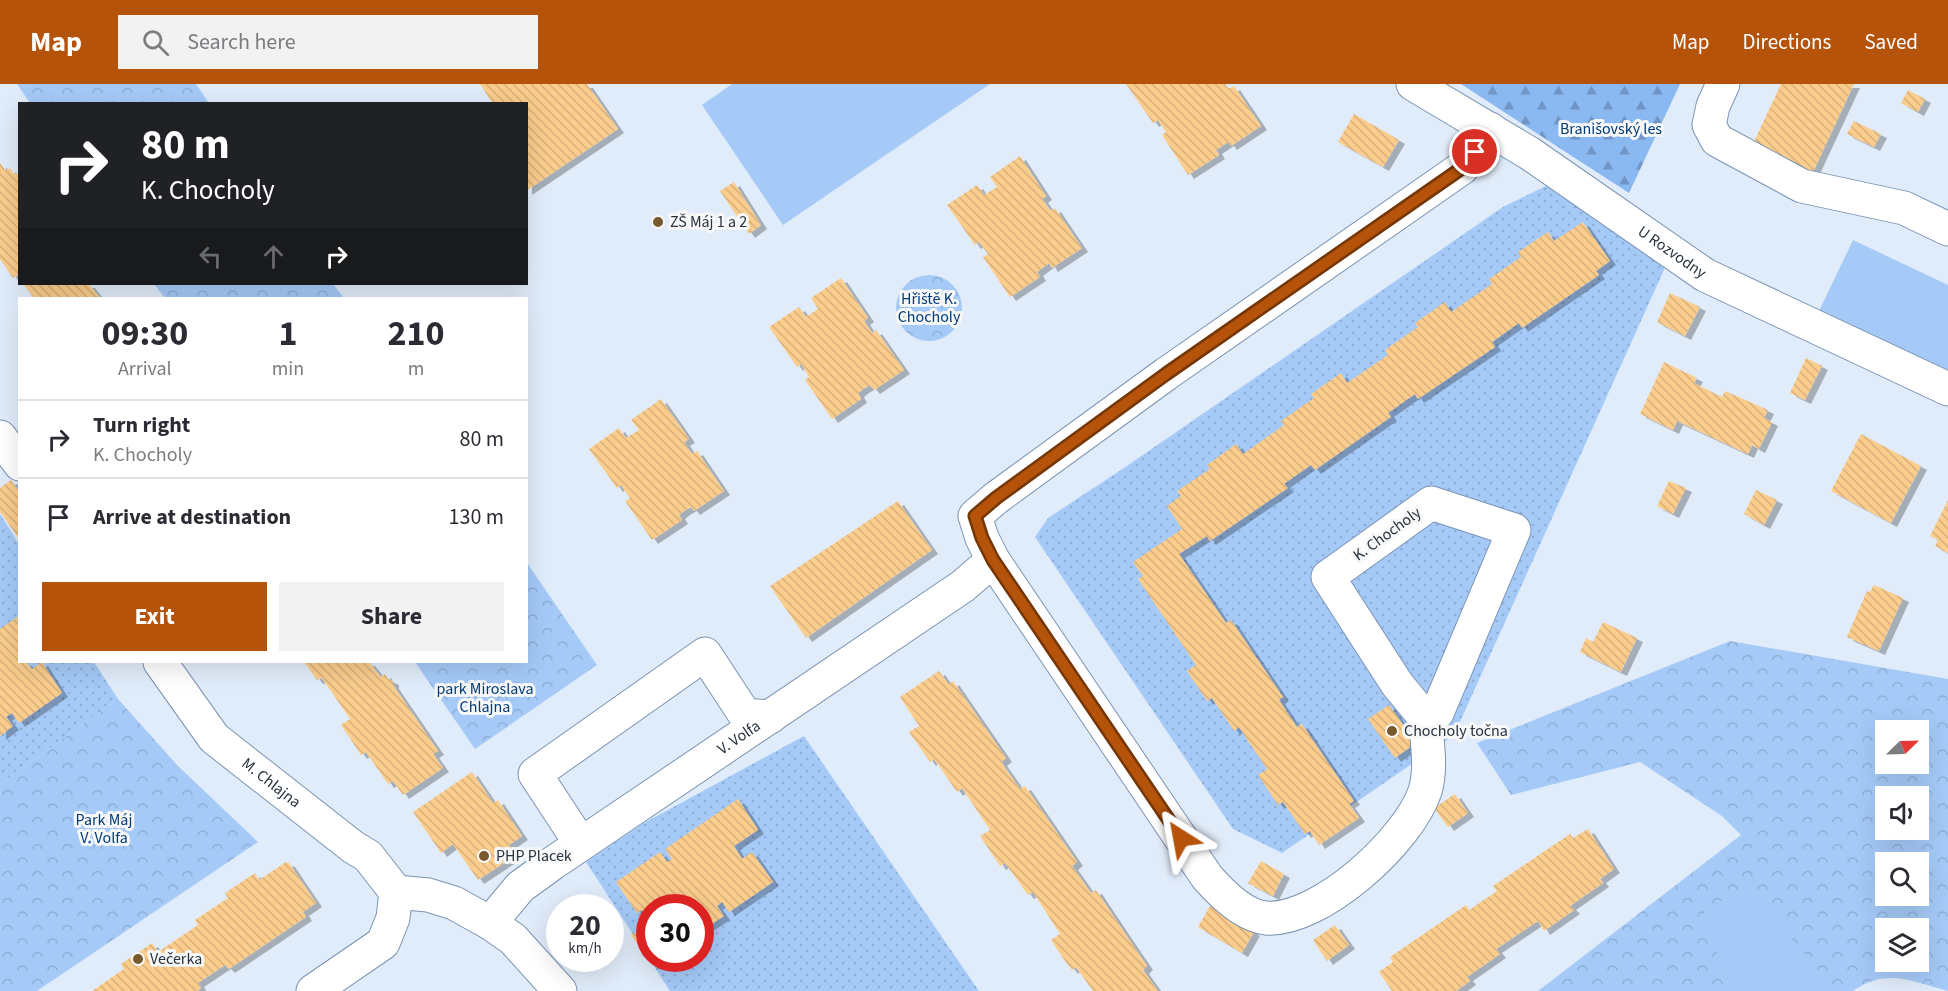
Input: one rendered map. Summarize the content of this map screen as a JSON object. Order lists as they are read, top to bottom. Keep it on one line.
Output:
{"streets":{"street":["U Rozvodny","K. Chocholy","V. Volfa","M. Chlajna"]},"parks":["Branišovský les","Hřiště K. Chocholy","park Miroslava Chlajna","Park Máj V. Volfa"],"places":["ZŠ Máj 1 a 2","Chocholy točna","PHP Placek","Večerka"],"north":"top right","page":{"header":"Map","search":"Search here","nav":["Map","Directions","Saved"],"turn":["80 m","K. Chocholy"],"eta":["09:30","Arrival","1","min","210","m"],"list":[{"name":"Turn right","note":"K. Chocholy","value":"80 m"},{"name":"Arrive at destination","value":"130 m"}],"buttons":["Exit","Share"],"speed":"20 km/h","limit":"30"}}
